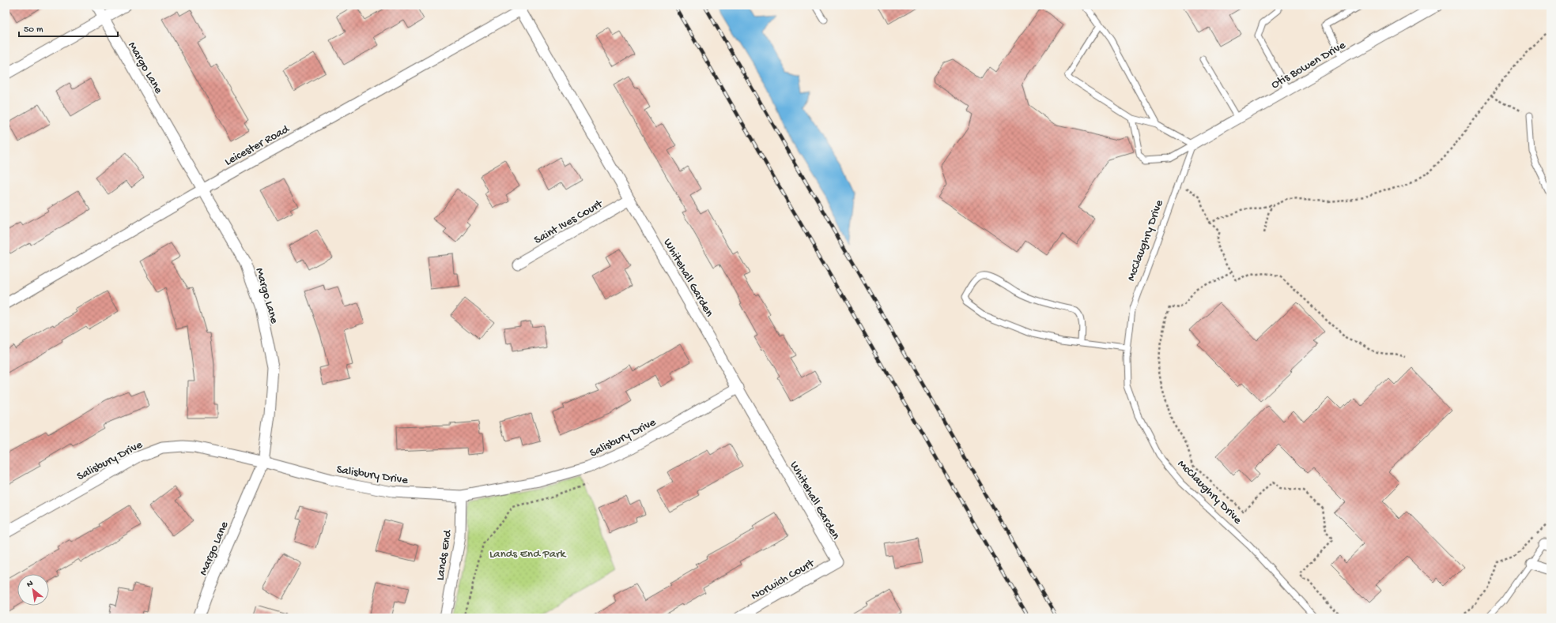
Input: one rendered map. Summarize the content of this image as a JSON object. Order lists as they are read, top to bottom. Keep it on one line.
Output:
{"streets":{"street":["Otis Bowen Drive","Margo Lane","Leicester Road","Saint Ives Court","Whitehall Garden","Salisbury Drive","Lands End","Norwich Court"],"lane":["McClaughry Drive"]},"crossings":[["Otis Bowen Drive","McClaughry Drive"],["Margo Lane","Leicester Road"],["Margo Lane","Salisbury Drive"],["Leicester Road","Whitehall Garden"],["Saint Ives Court","Whitehall Garden"],["Whitehall Garden","Salisbury Drive"],["Whitehall Garden","Norwich Court"],["Salisbury Drive","Lands End"]],"parks":["Lands End Park"],"scale_bar":"50 m","north":"top left"}
